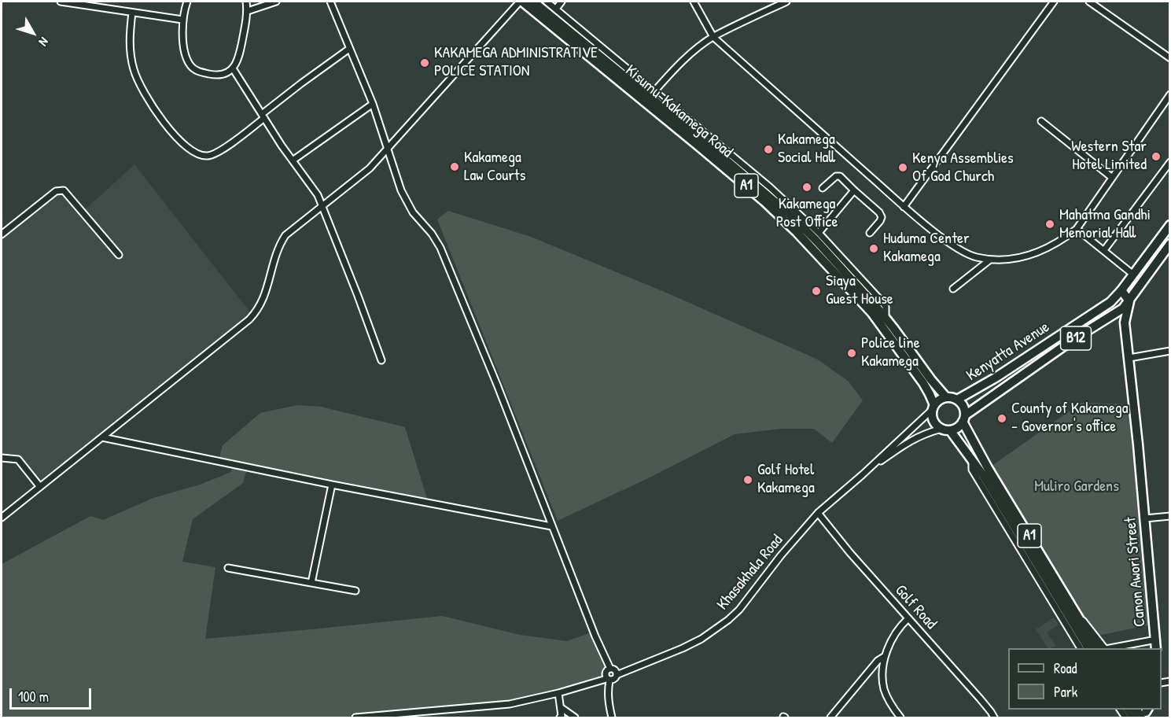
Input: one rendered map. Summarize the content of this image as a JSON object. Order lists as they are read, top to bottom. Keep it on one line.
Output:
{"streets":{"main road":["Kisumu-Kakamega Road","A1","B12","Kenyatta Avenue","Canon Awori Street"],"street":["Khasakhala Road","Golf Road"]},"crossings":[["Kisumu-Kakamega Road","A1"],["Kisumu-Kakamega Road","Kenyatta Avenue"],["A1","Kenyatta Avenue"],["Kenyatta Avenue","Canon Awori Street"],["Khasakhala Road","Golf Road"]],"parks":["Muliro Gardens"],"places":["KAKAMEGA ADMINISTRATIVE POLICE STATION","Kakamega Social Hall","Western Star Hotel Limited","Kakamega Law Courts","Kenya Assemblies Of God Church","Kakamega Post Office","Mahatma Gandhi Memorial Hall","Huduma Center Kakamega","Siaya Guest House","Police line Kakamega","County of Kakamega - Governor's office","Golf Hotel Kakamega"],"legend":["Road","Park"],"scale_bar":"100 m","north":"bottom right"}
